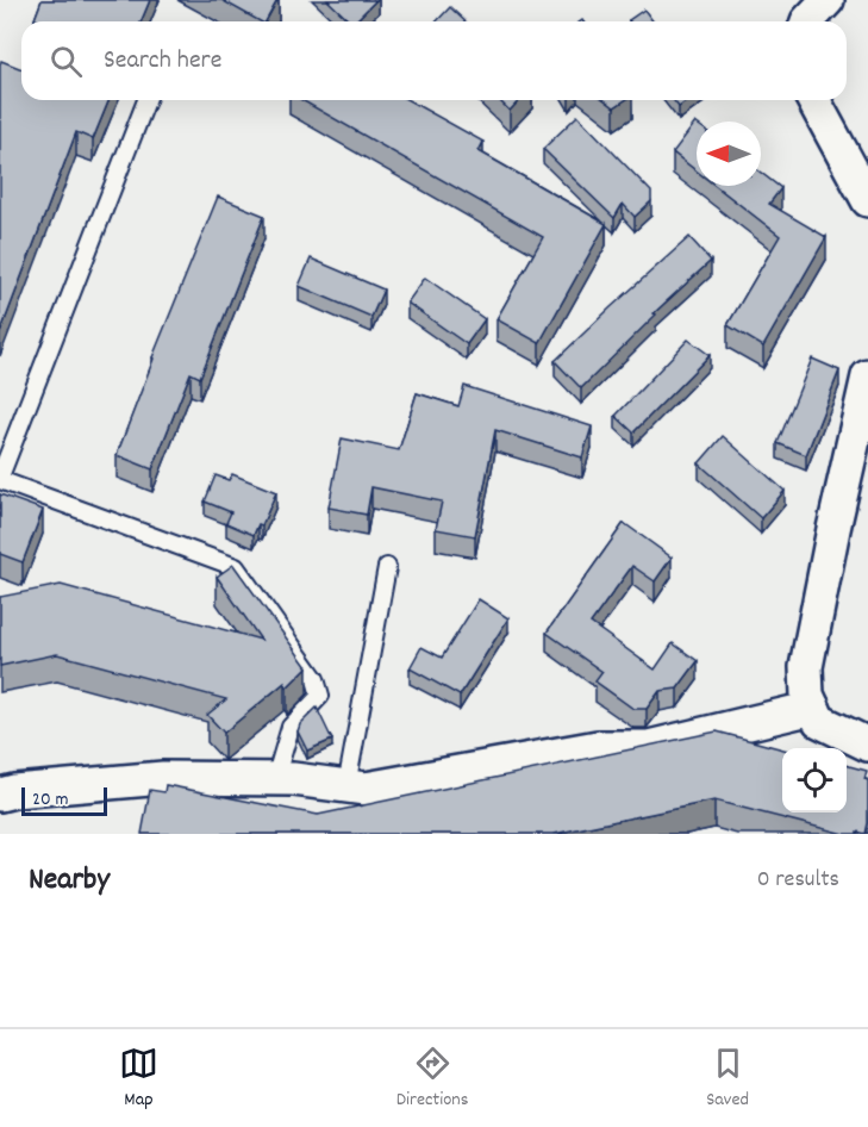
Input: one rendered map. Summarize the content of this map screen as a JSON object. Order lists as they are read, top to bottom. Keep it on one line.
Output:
{"scale_bar":"20 m","north":"left","page":{"search":"Search here","scale":"20 m","heading":["Nearby","0 results"],"nav":["Map","Directions","Saved"]}}
